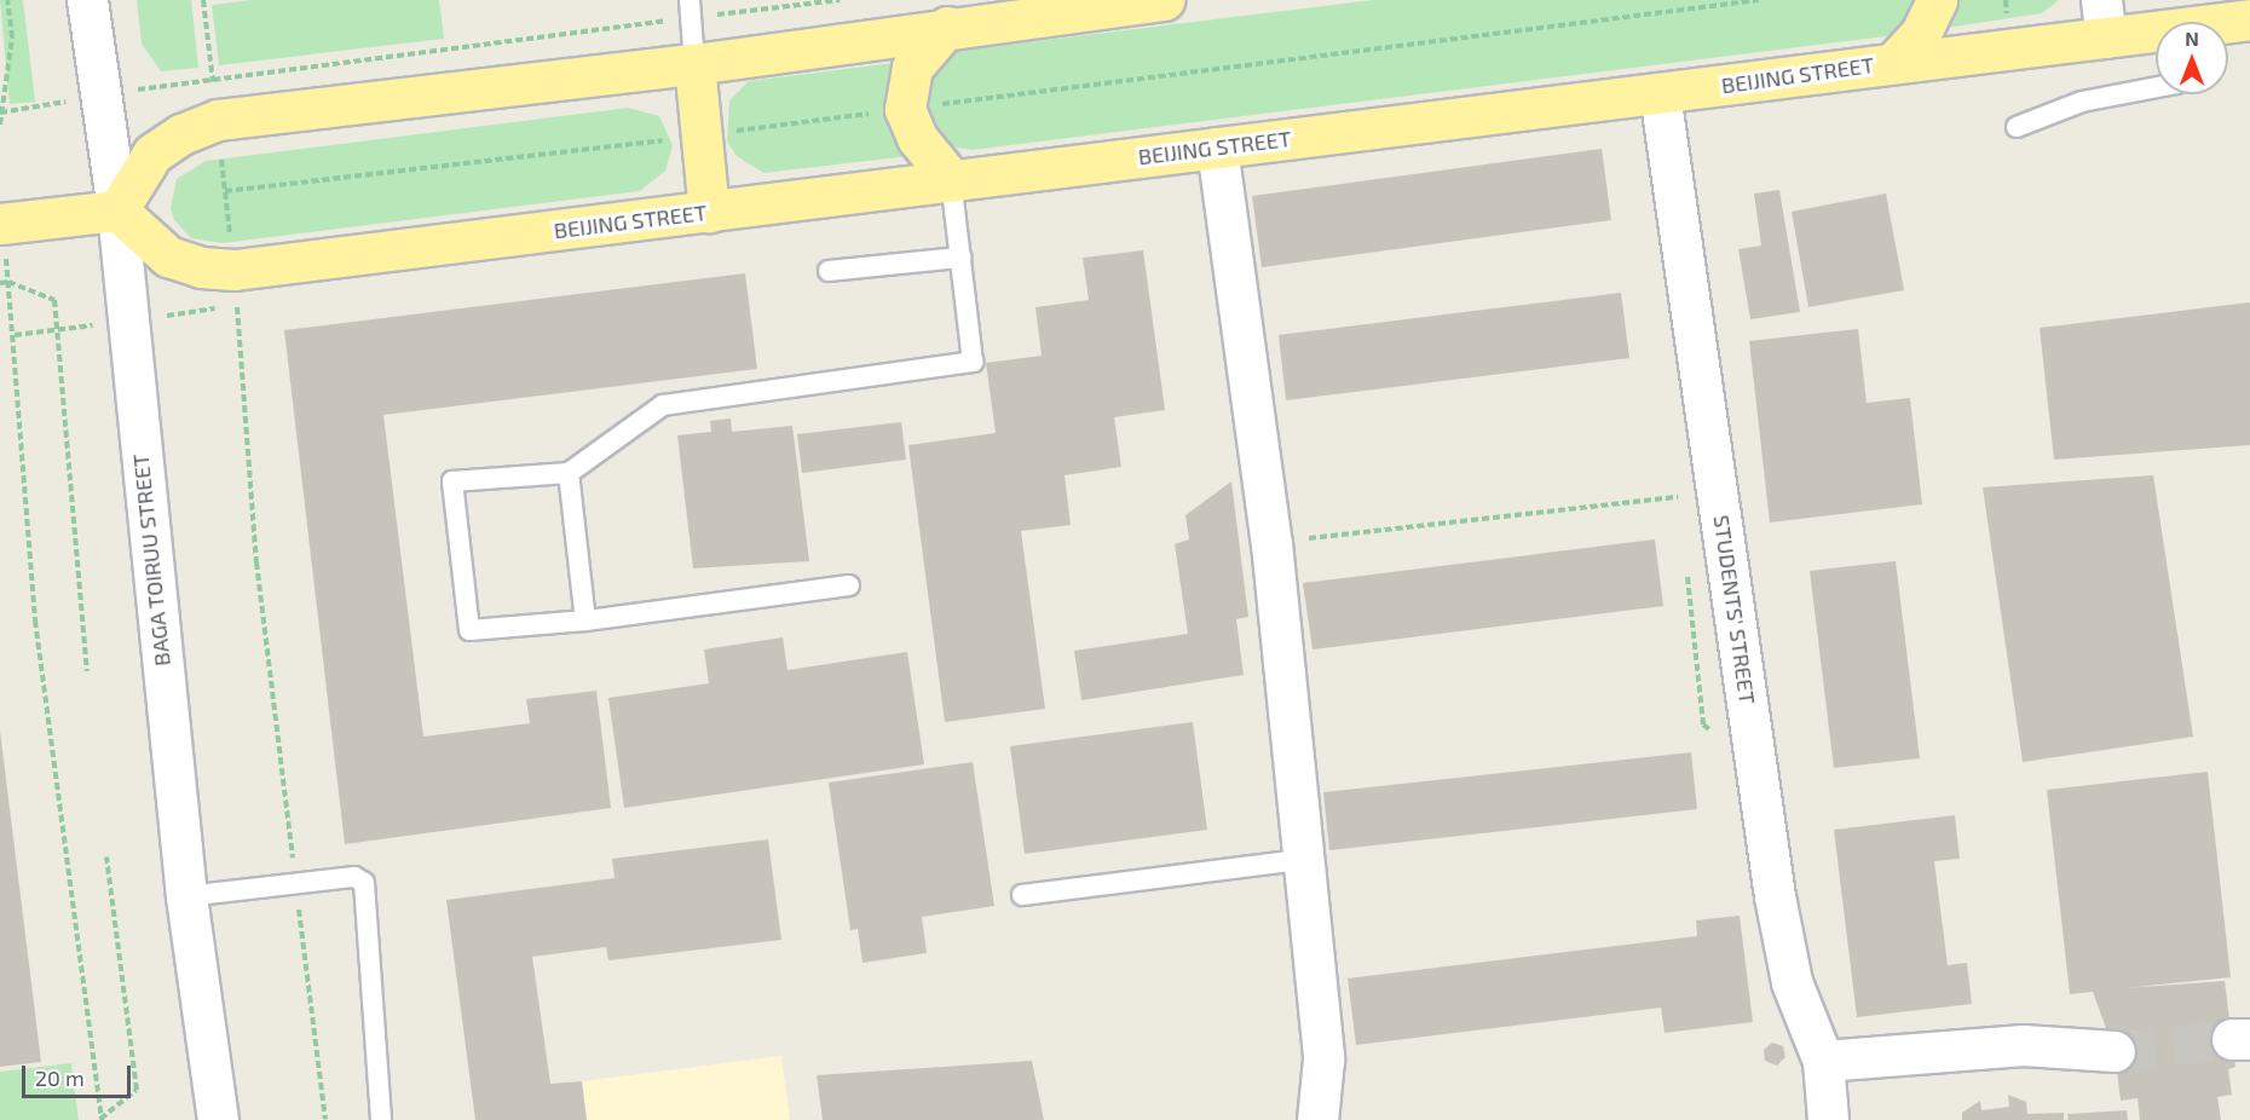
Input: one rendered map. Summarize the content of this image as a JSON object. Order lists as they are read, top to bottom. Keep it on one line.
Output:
{"streets":{"main road":["BEIJING STREET"],"street":["BAGA TOIRUU STREET","STUDENTS' STREET"]},"crossings":[["BEIJING STREET","BAGA TOIRUU STREET"],["BEIJING STREET","STUDENTS' STREET"]],"scale_bar":"20 m","north":"top"}
